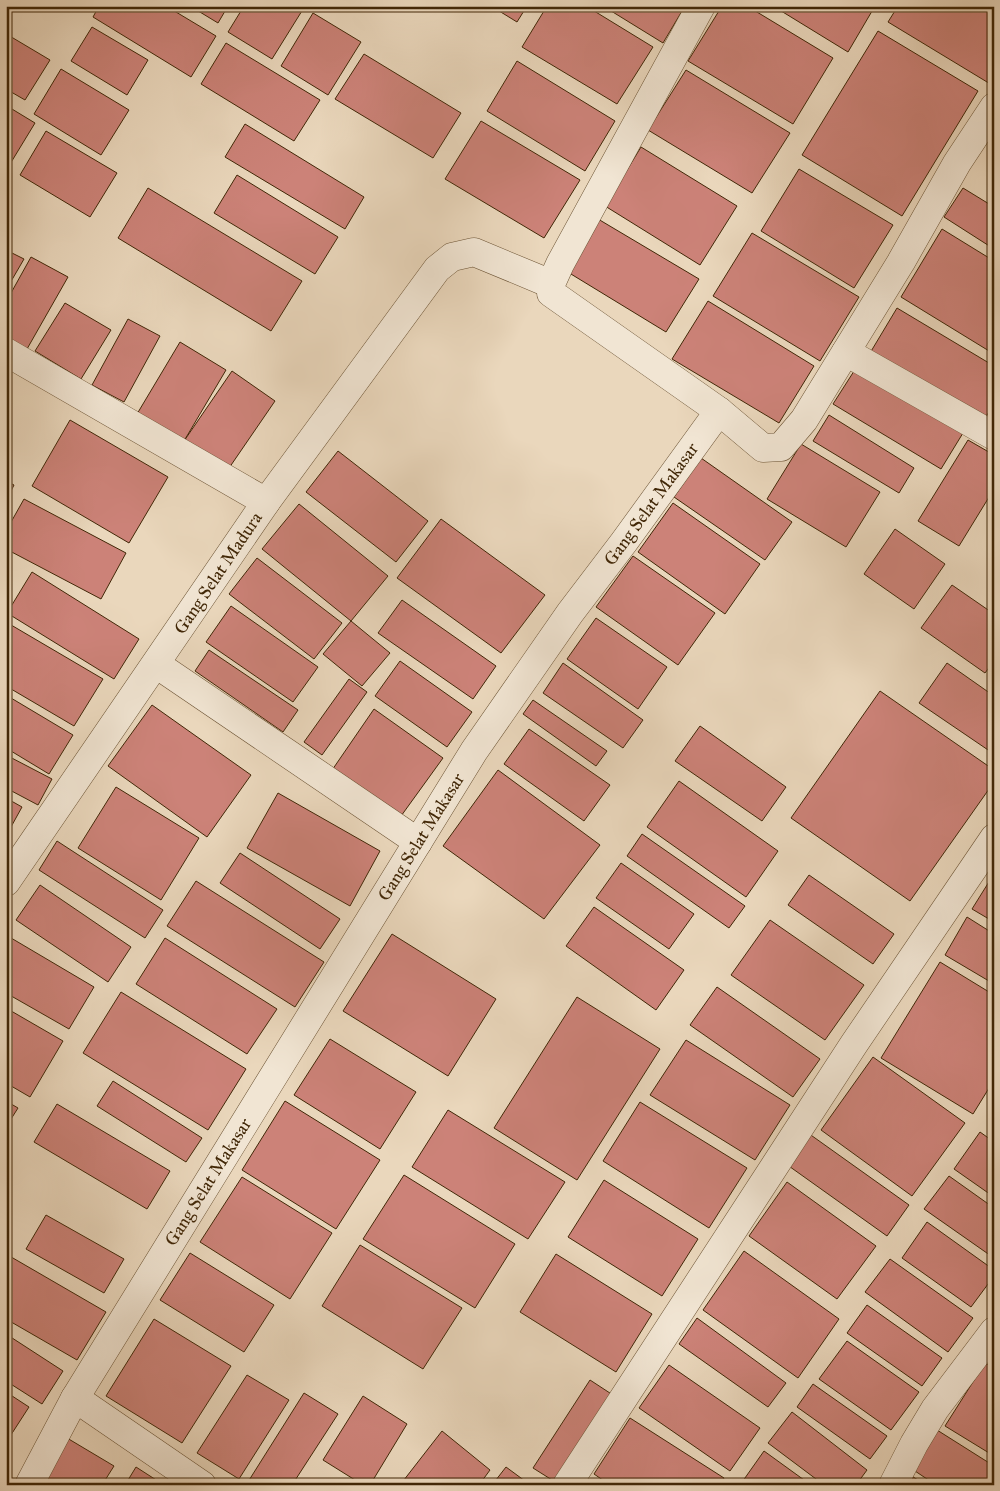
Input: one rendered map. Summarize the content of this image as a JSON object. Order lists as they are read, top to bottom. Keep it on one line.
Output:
{"streets":{"street":["Gang Selat Makasar","Gang Selat Madura"]}}
